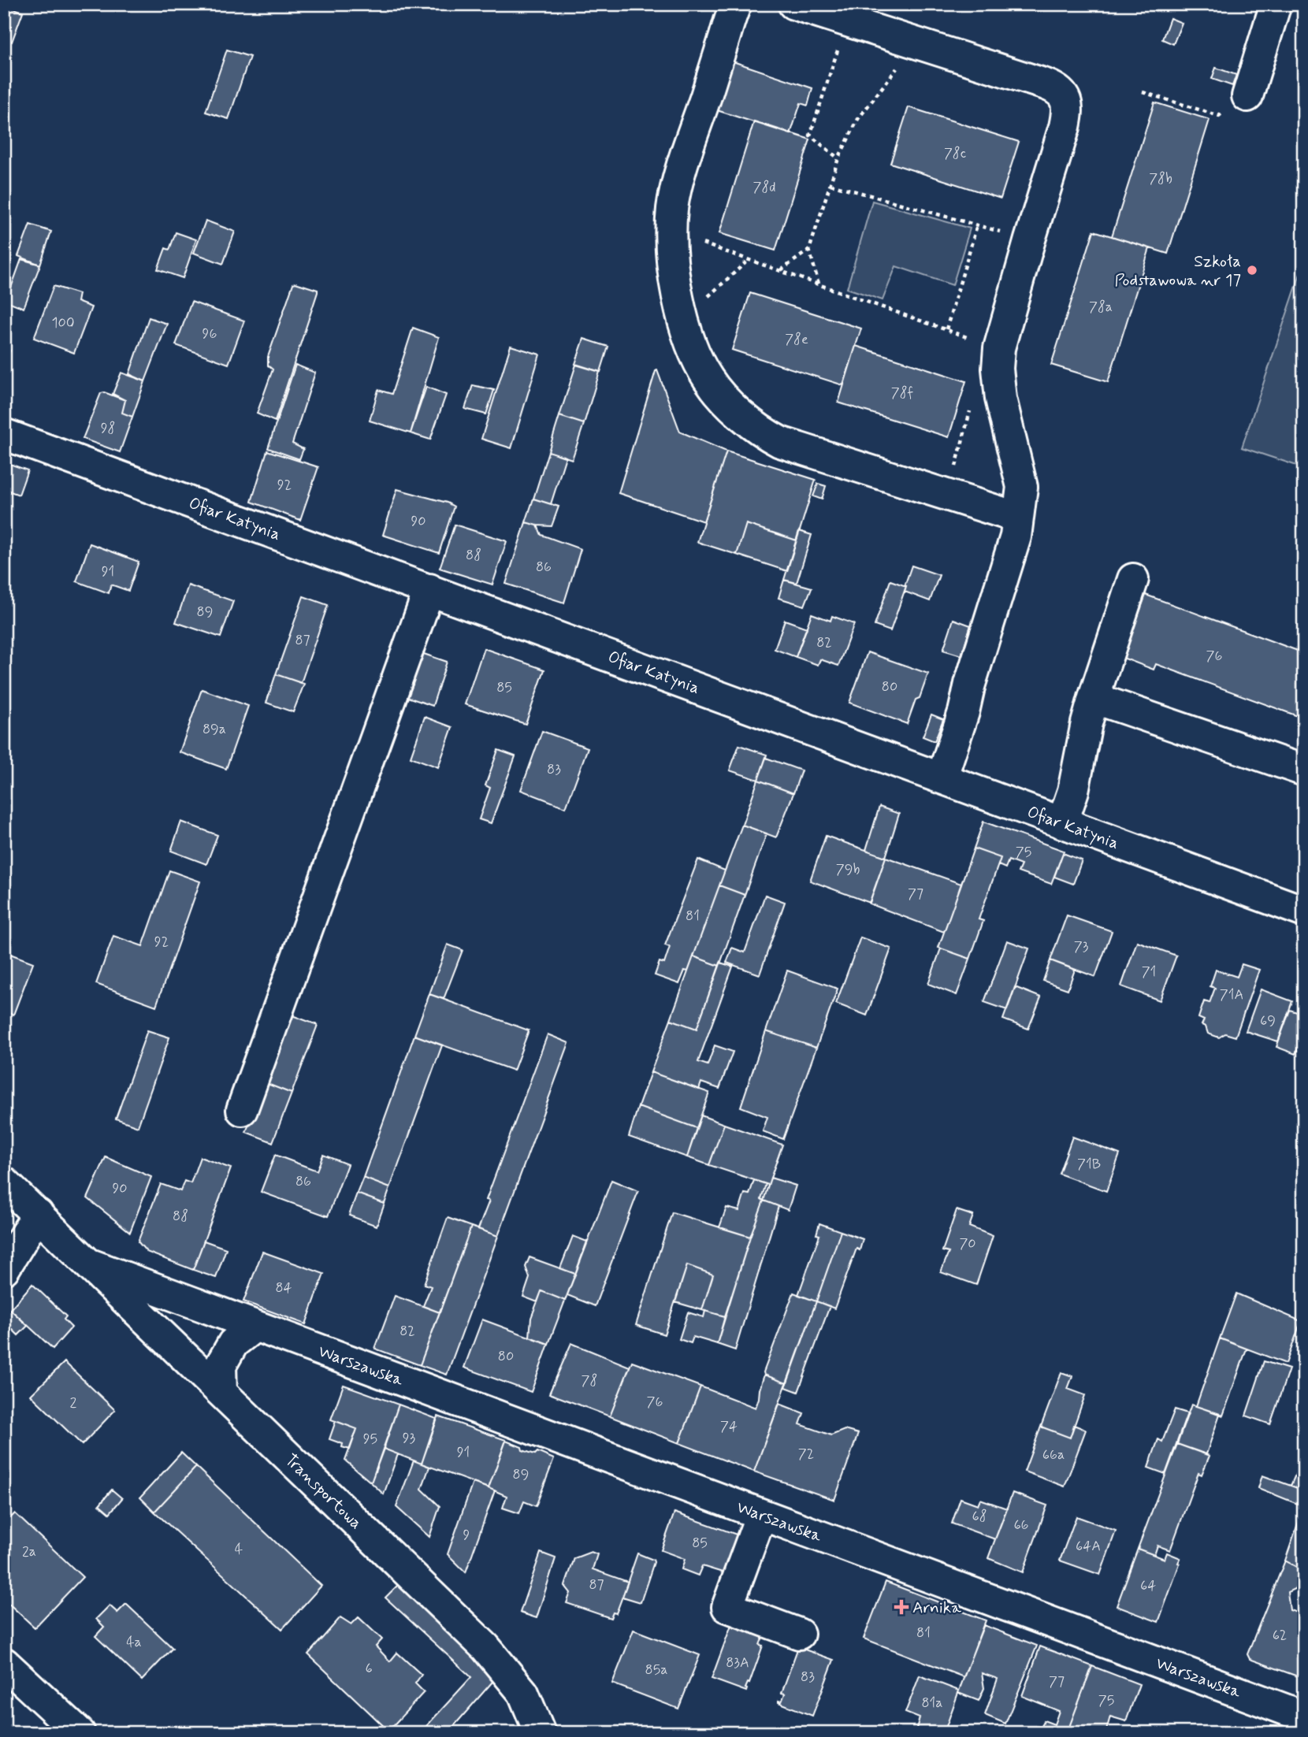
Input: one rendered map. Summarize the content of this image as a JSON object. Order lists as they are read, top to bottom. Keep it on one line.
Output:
{"streets":{"street":["Ofiar Katynia","Warszawska","Transportowa"]},"crossings":[["Warszawska","Transportowa"]],"places":{"other":["Szkoła Podstawowa nr 17"],"health":["Arnika"]},"house_numbers":["78c","78b","78d","78a","100","96","78e","78f","98","92","90","88","86","91","89","87","82","76","80","85","89a","83","75","79b","77","81","92","73","71","71A","69","71B","86","90","88","70","84","82","80","78","76","2","74","93","95","91","72","66a","89","68","66","9","85","64A","4","2a","87","64","81","62","4a","83A","6","85a","83","77","75","81a"]}
